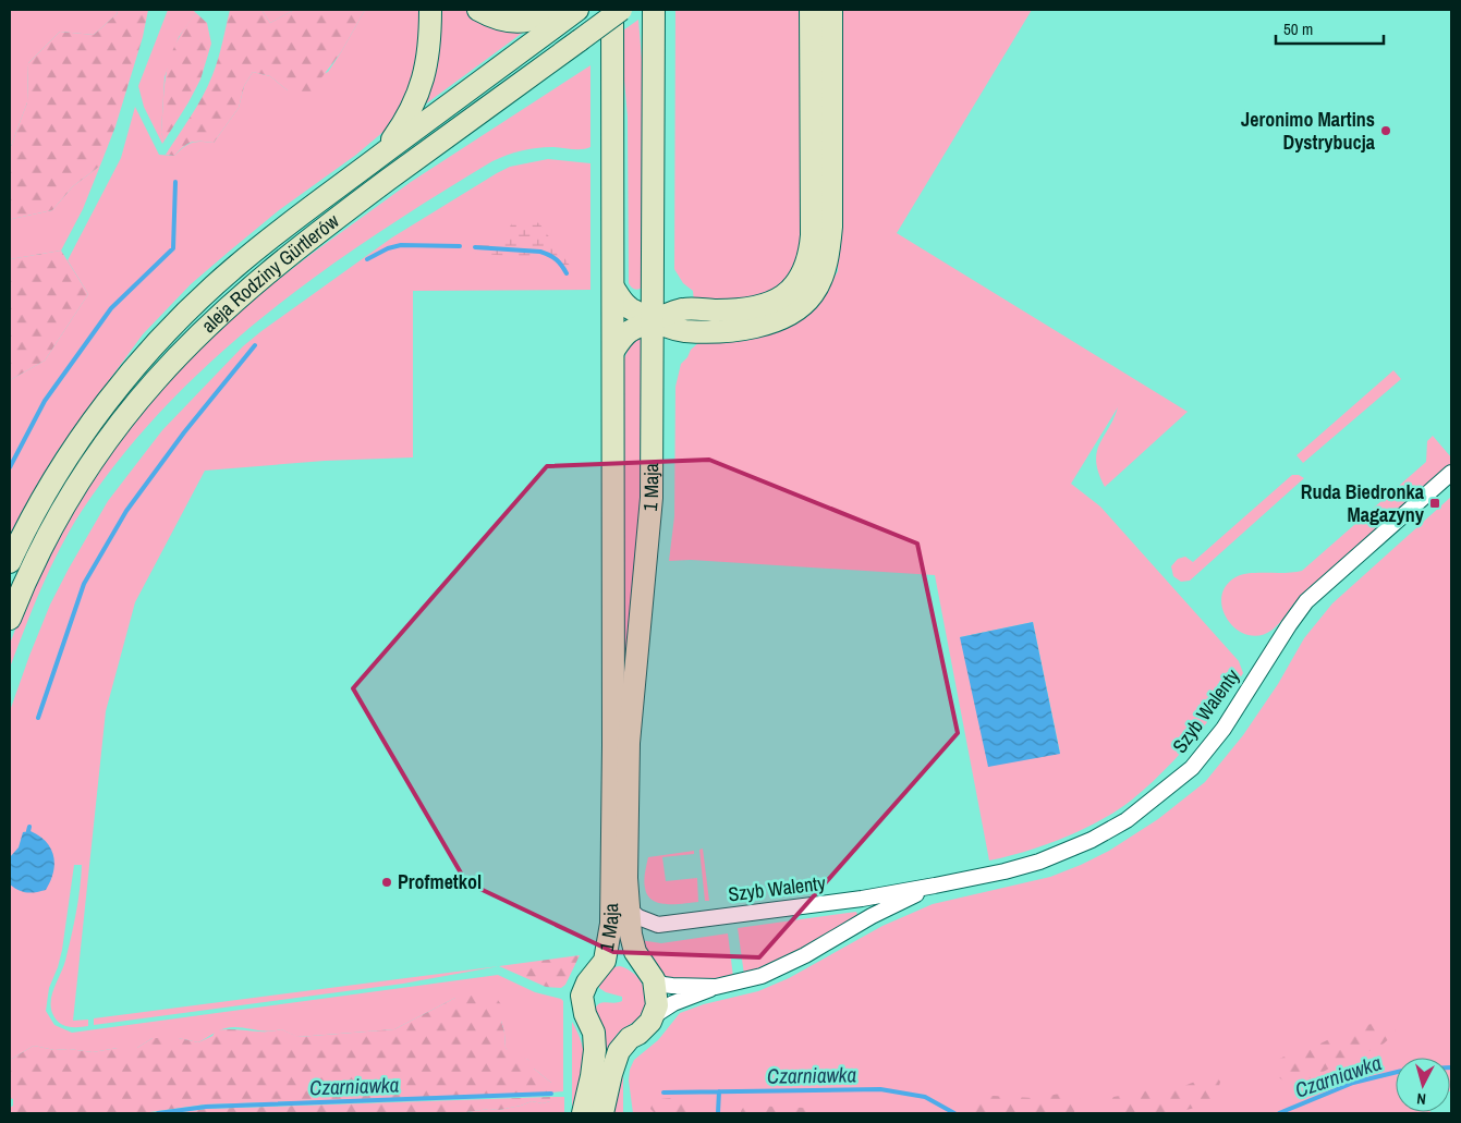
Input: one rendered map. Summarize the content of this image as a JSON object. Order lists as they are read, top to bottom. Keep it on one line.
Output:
{"streets":{"main road":["aleja Rodziny Gürtlerów","1 Maja"],"street":["Szyb Walenty"]},"crossings":[["1 Maja","Szyb Walenty"]],"water":["Czarniawka"],"places":{"other":["Jeronimo Martins Dystrybucja","Profmetkol"],"transit":["Ruda Biedronka Magazyny"]},"scale_bar":"50 m","north":"bottom"}
